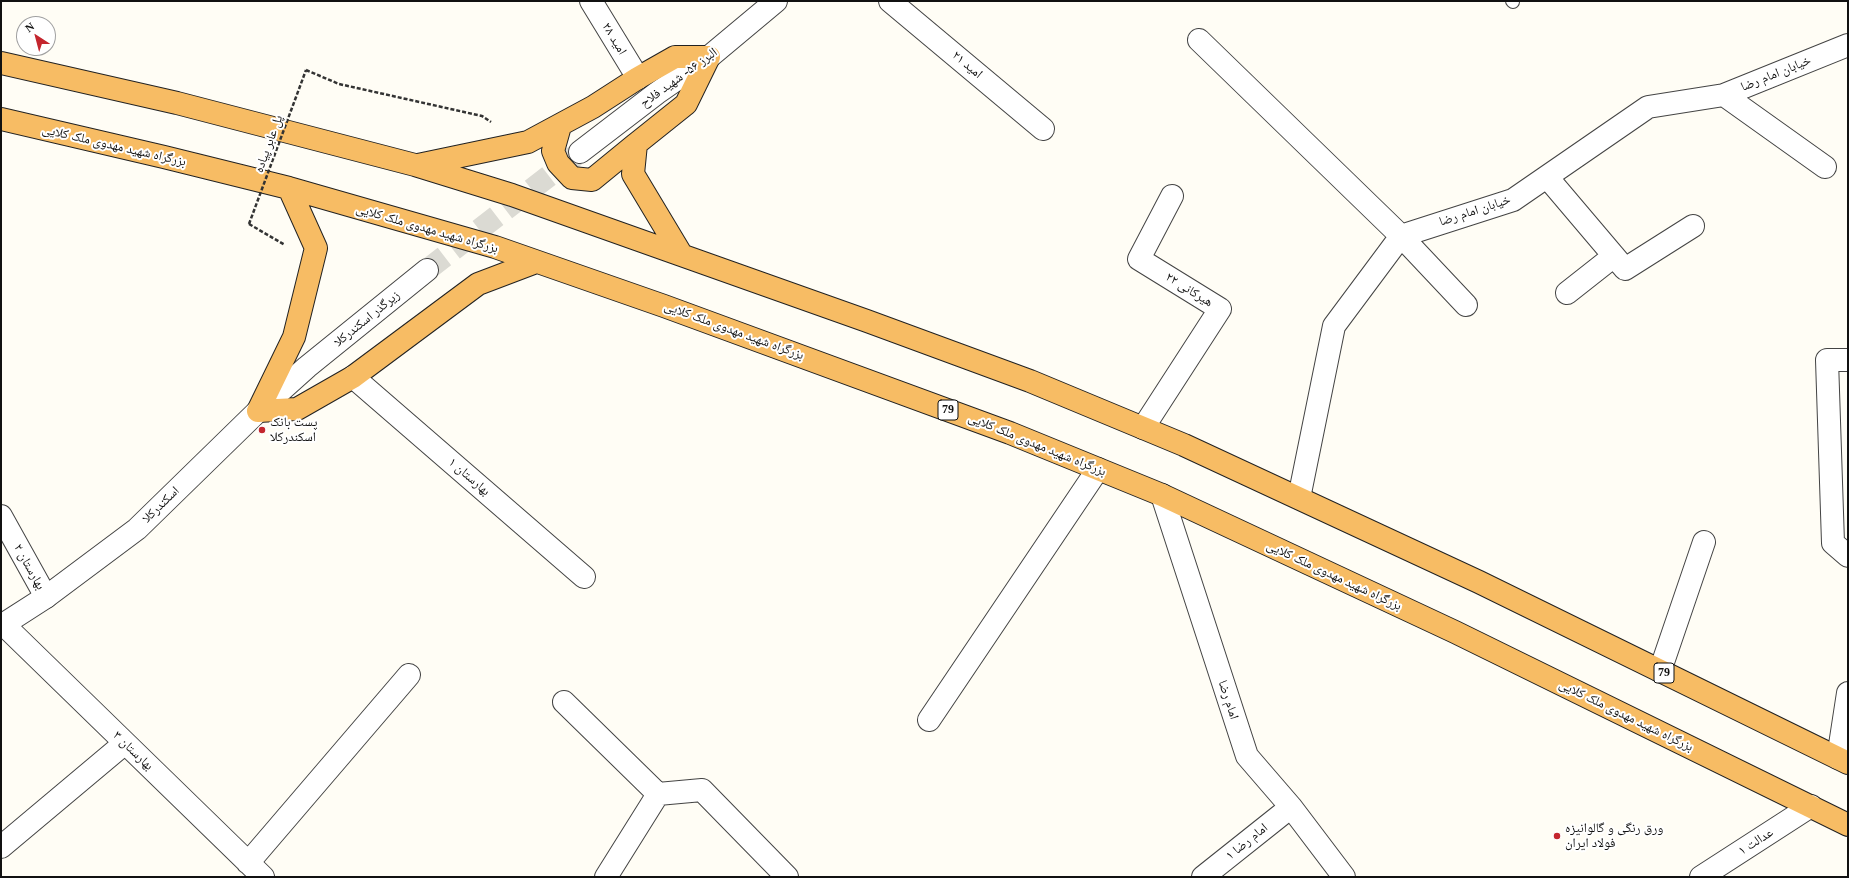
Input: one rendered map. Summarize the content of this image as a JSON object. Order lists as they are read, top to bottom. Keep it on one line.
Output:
{"streets":{"highway":["بزرگراه شهید مهدوی ملک کلایی","79"],"street":["امید ۲۸","امید ۲۱","خیابان امام رضا","البرز ۵۶- شهید فلاح","هیرکانی ۲۲","زیرگذر اسکندرکلا","بهارستان ۱","اسکندرکلا","بهارستان ۲","امام رضا","بهارستان ۳","امام رضا ۱","عدالت ۱"],"path":["پل عابر پیاده"]},"crossings":[["بزرگراه شهید مهدوی ملک کلایی","امام رضا"],["بزرگراه شهید مهدوی ملک کلایی","عدالت ۱"],["هیرکانی ۲۲","79"],["زیرگذر اسکندرکلا","اسکندرکلا"],["اسکندرکلا","بهارستان ۲"],["اسکندرکلا","بهارستان ۳"],["امام رضا","امام رضا ۱"]],"places":["پست بانک اسکندرکلا","ورق رنگی و گالوانیزه فولاد ایران"],"north":"top left"}
